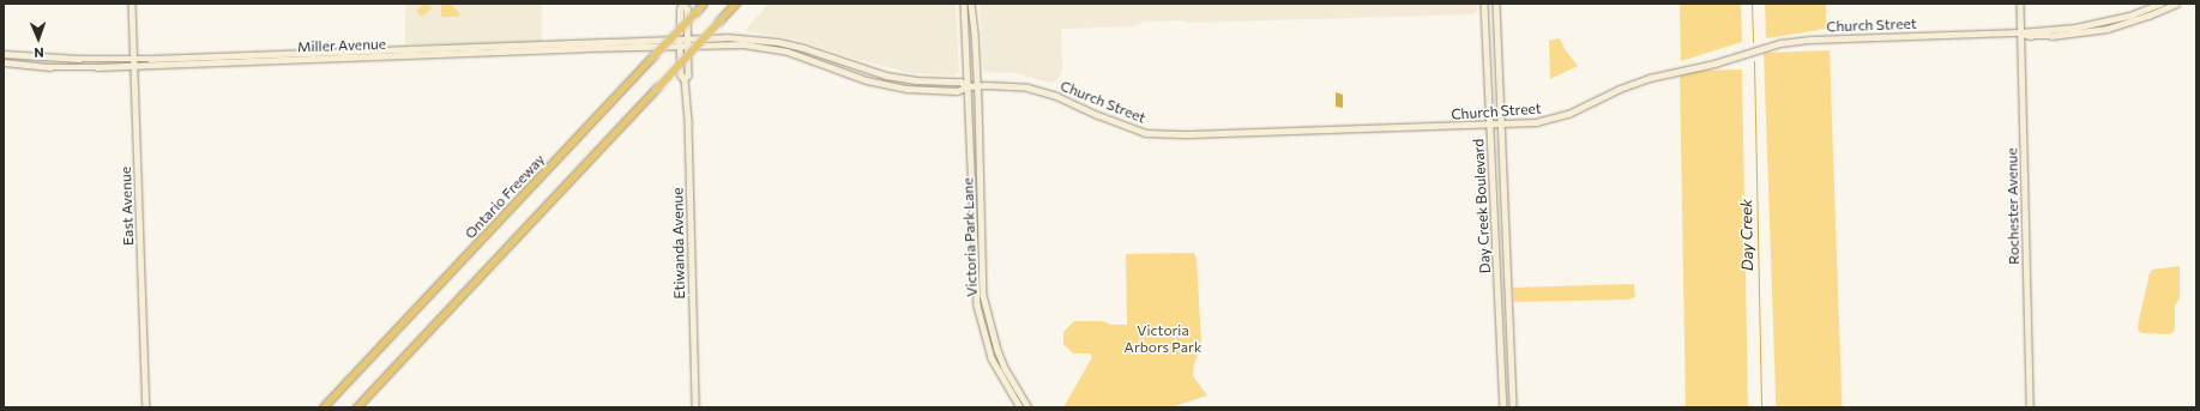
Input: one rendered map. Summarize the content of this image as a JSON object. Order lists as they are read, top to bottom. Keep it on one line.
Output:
{"streets":{"highway":["Ontario Freeway"],"main road":["Church Street","Miller Avenue","East Avenue","Day Creek Boulevard","Rochester Avenue","Victoria Park Lane","Etiwanda Avenue"]},"crossings":[["Church Street","Miller Avenue"],["Church Street","Day Creek Boulevard"],["Church Street","Rochester Avenue"],["Church Street","Victoria Park Lane"],["Church Street","Etiwanda Avenue"],["Miller Avenue","East Avenue"],["Miller Avenue","Etiwanda Avenue"]],"water":["Day Creek"],"parks":["Victoria Arbors Park"],"north":"bottom"}
